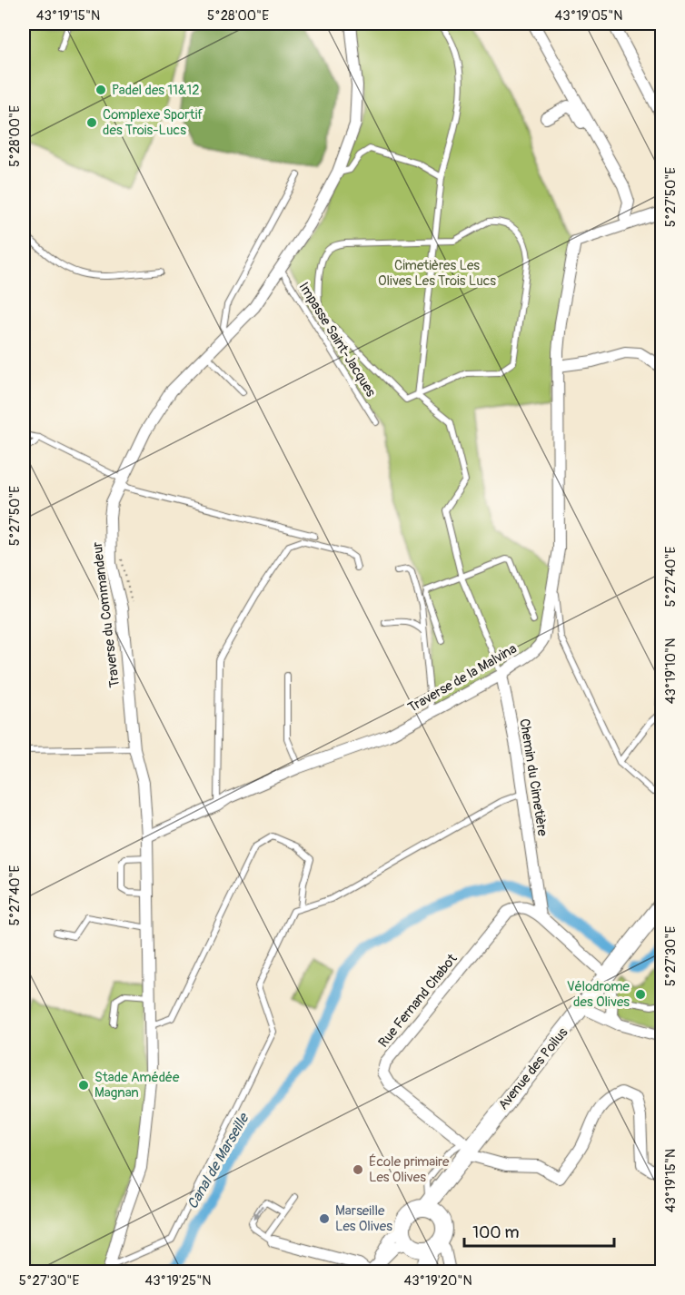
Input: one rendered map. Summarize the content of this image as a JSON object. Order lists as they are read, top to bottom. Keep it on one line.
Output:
{"streets":{"main road":["Avenue des Poilus"],"street":["Traverse du Commandeur","Traverse de la Malvina","Chemin du Cimetière","Rue Fernand Chabot"],"lane":["Impasse Saint-Jacques"]},"crossings":[["Impasse Saint-Jacques","Traverse du Commandeur"],["Traverse du Commandeur","Traverse de la Malvina"],["Traverse de la Malvina","Chemin du Cimetière"],["Chemin du Cimetière","Rue Fernand Chabot"],["Rue Fernand Chabot","Avenue des Poilus"]],"water":["Canal de Marseille"],"parks":["Cimetières Les Olives Les Trois Lucs"],"places":["Padel des 11&12","Complexe Sportif des Trois-Lucs","Vélodrome des Olives","Stade Amédée Magnan","École primaire Les Olives","Marseille Les Olives"],"scale_bar":"100 m","coordinates":["43°19'15\"N","5°28'00\"E","43°19'05\"N","5°27'50\"E","5°27'40\"E","43°19'10\"N","5°27'30\"E","43°19'25\"N","43°19'20\"N"]}
